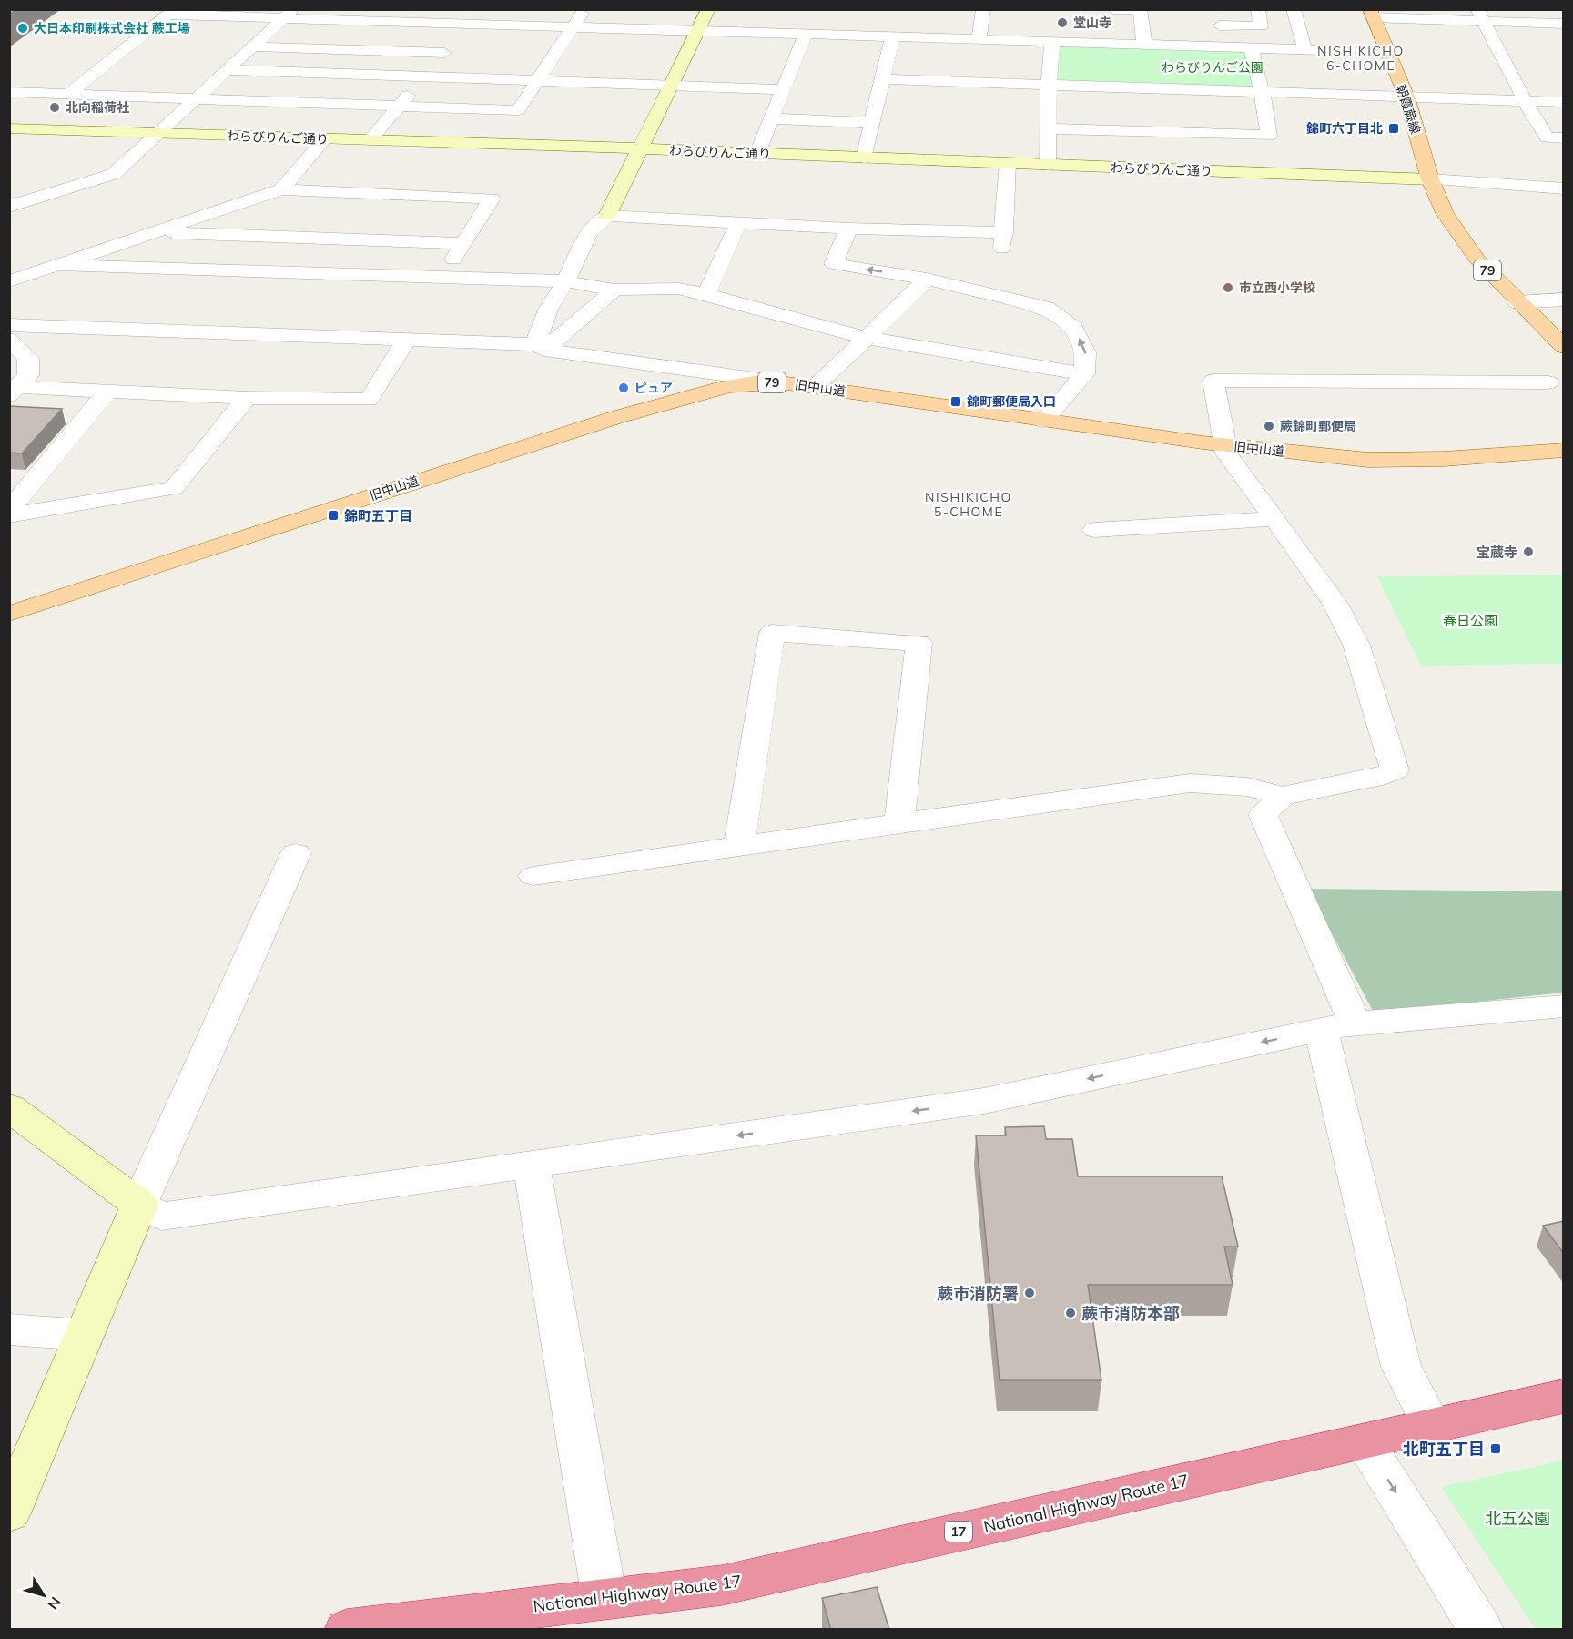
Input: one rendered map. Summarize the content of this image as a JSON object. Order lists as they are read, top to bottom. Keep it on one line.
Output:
{"streets":{"highway":["National Highway Route 17","17"],"main road":["朝霞蕨線","79","旧中山道"],"street":["わらびりんご通り"]},"crossings":[["朝霞蕨線","わらびりんご通り"],["朝霞蕨線","79"],["わらびりんご通り","79"]],"districts":["NISHIKICHO 6-CHOME","NISHIKICHO 5-CHOME"],"parks":["わらびりんご公園","春日公園","北五公園"],"places":{"other":["堂山寺","大日本印刷株式会社 蕨工場","北向稲荷社","市立西小学校","ピュア","蕨錦町郵便局","宝蔵寺","蕨市消防署","蕨市消防本部"],"transit":["錦町六丁目北","錦町郵便局入口","錦町五丁目","北町五丁目"]},"north":"bottom right"}
